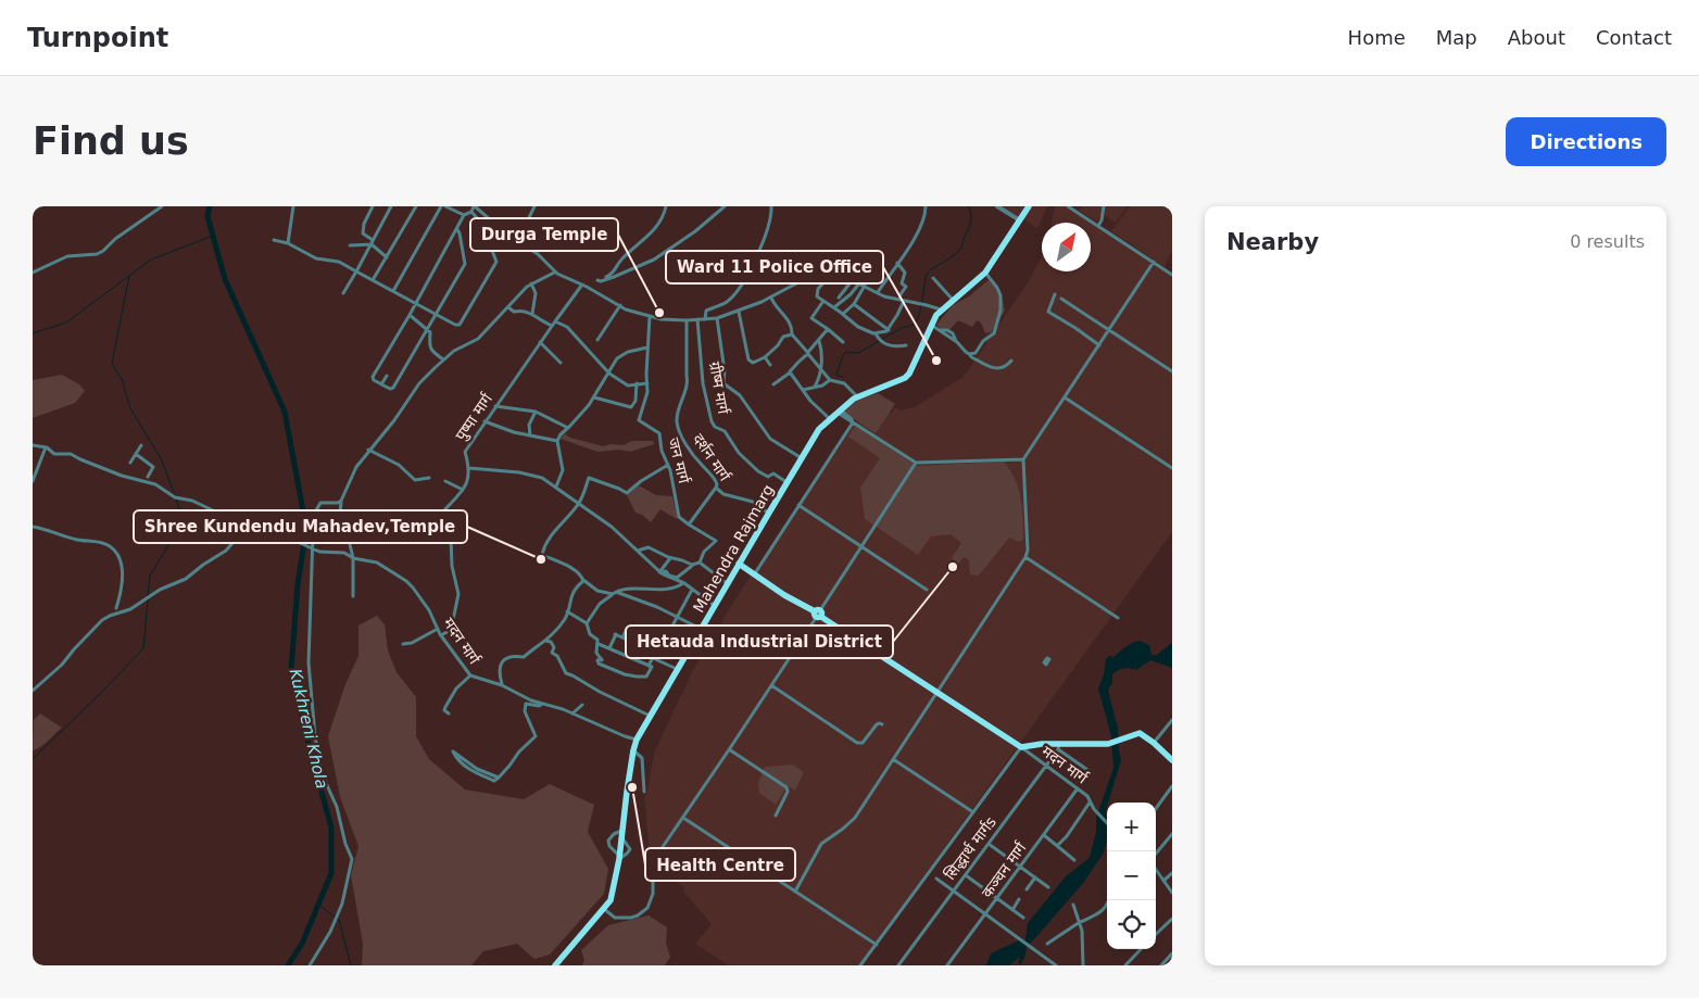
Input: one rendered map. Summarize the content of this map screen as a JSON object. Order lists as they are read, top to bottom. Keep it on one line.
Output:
{"streets":{"highway":["Mahendra Rajmarg"],"street":["ग्रीष्म मार्ग","पुष्पा मार्ग","दर्शन मार्ग","जन मार्ग","मदन मार्ग","सिद्धार्थ मार्गs","कञ्चन मार्ग"]},"crossings":[["ग्रीष्म मार्ग","Mahendra Rajmarg"],["पुष्पा मार्ग","मदन मार्ग"],["दर्शन मार्ग","Mahendra Rajmarg"],["Mahendra Rajmarg","मदन मार्ग"],["मदन मार्ग","सिद्धार्थ मार्गs"],["मदन मार्ग","कञ्चन मार्ग"]],"water":["Kukhreni Khola"],"places":["Durga Temple","Ward 11 Police Office","Shree Kundendu Mahadev,Temple","Hetauda Industrial District","Health Centre"],"north":"top right","page":{"header":"Turnpoint","nav":["Home","Map","About","Contact"],"buttons":"Directions","title":"Find us","heading":["Nearby","0 results"],"map_buttons":["+","−"]}}
